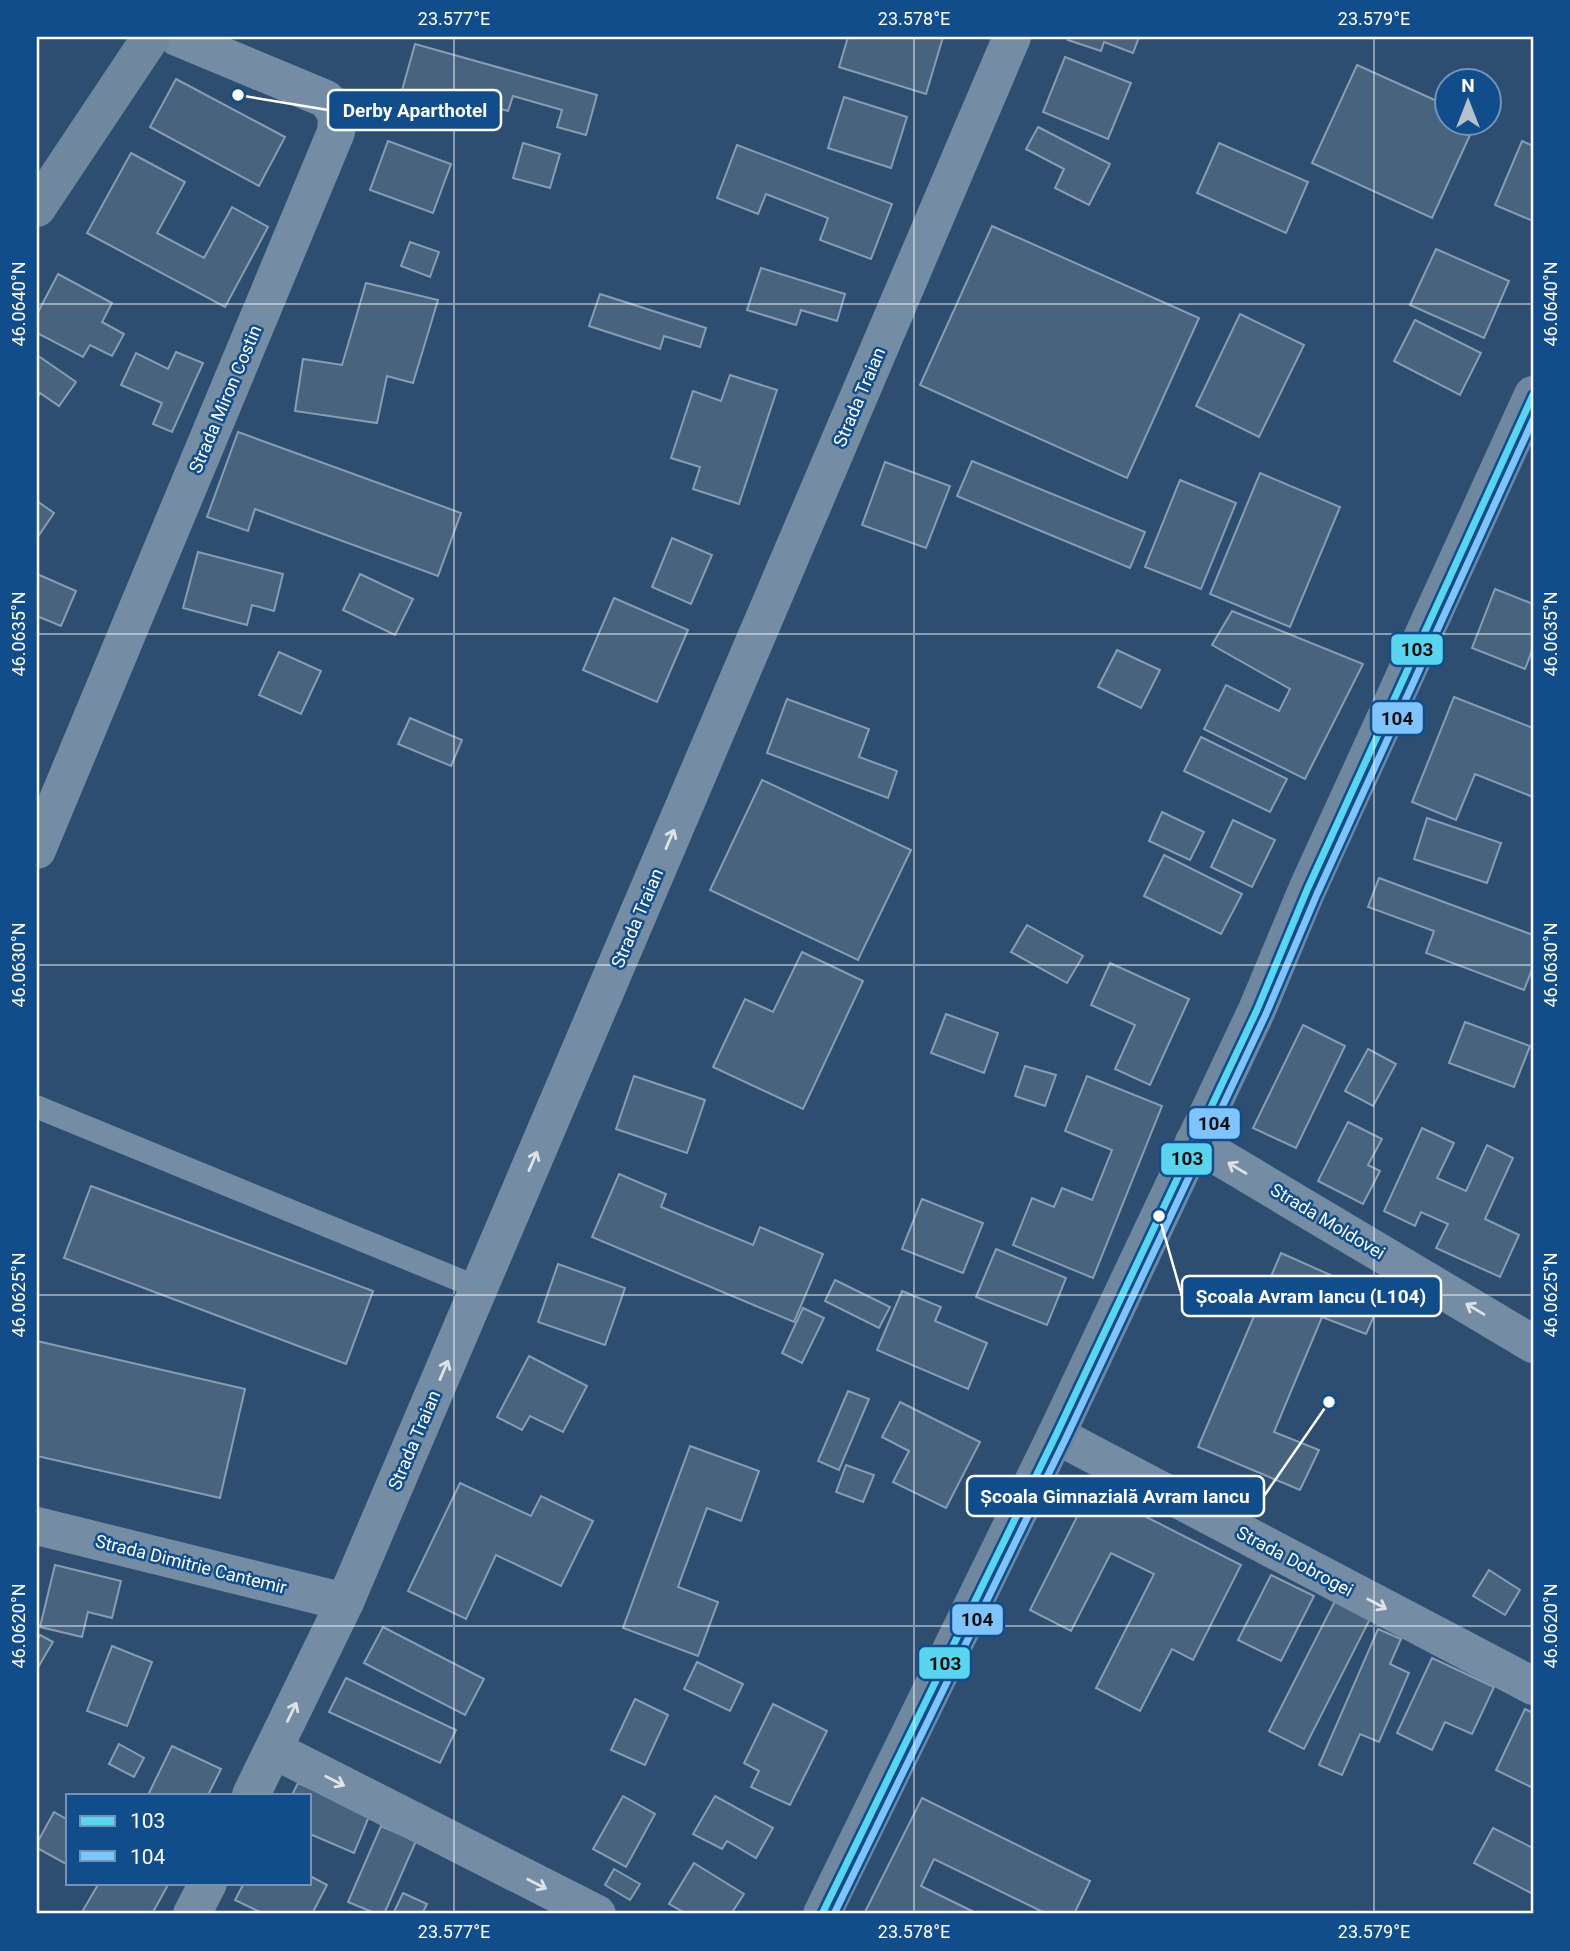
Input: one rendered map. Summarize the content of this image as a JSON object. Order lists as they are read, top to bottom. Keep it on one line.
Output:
{"streets":{"street":["Strada Traian","Strada Miron Costin","Strada Moldovei","Strada Dobrogei","Strada Dimitrie Cantemir"]},"crossings":[["Strada Traian","Strada Dimitrie Cantemir"]],"one_way":["Strada Traian","Strada Moldovei","Strada Dobrogei"],"places":["Derby Aparthotel","Școala Avram Iancu (L104)","Școala Gimnazială Avram Iancu"],"lines":["transit line 103","transit line 104"],"legend":["103","104"],"north":"top","coordinates":["23.577°E","23.578°E","23.579°E","46.0640°N","46.0635°N","46.0630°N","46.0625°N","46.0620°N"]}
